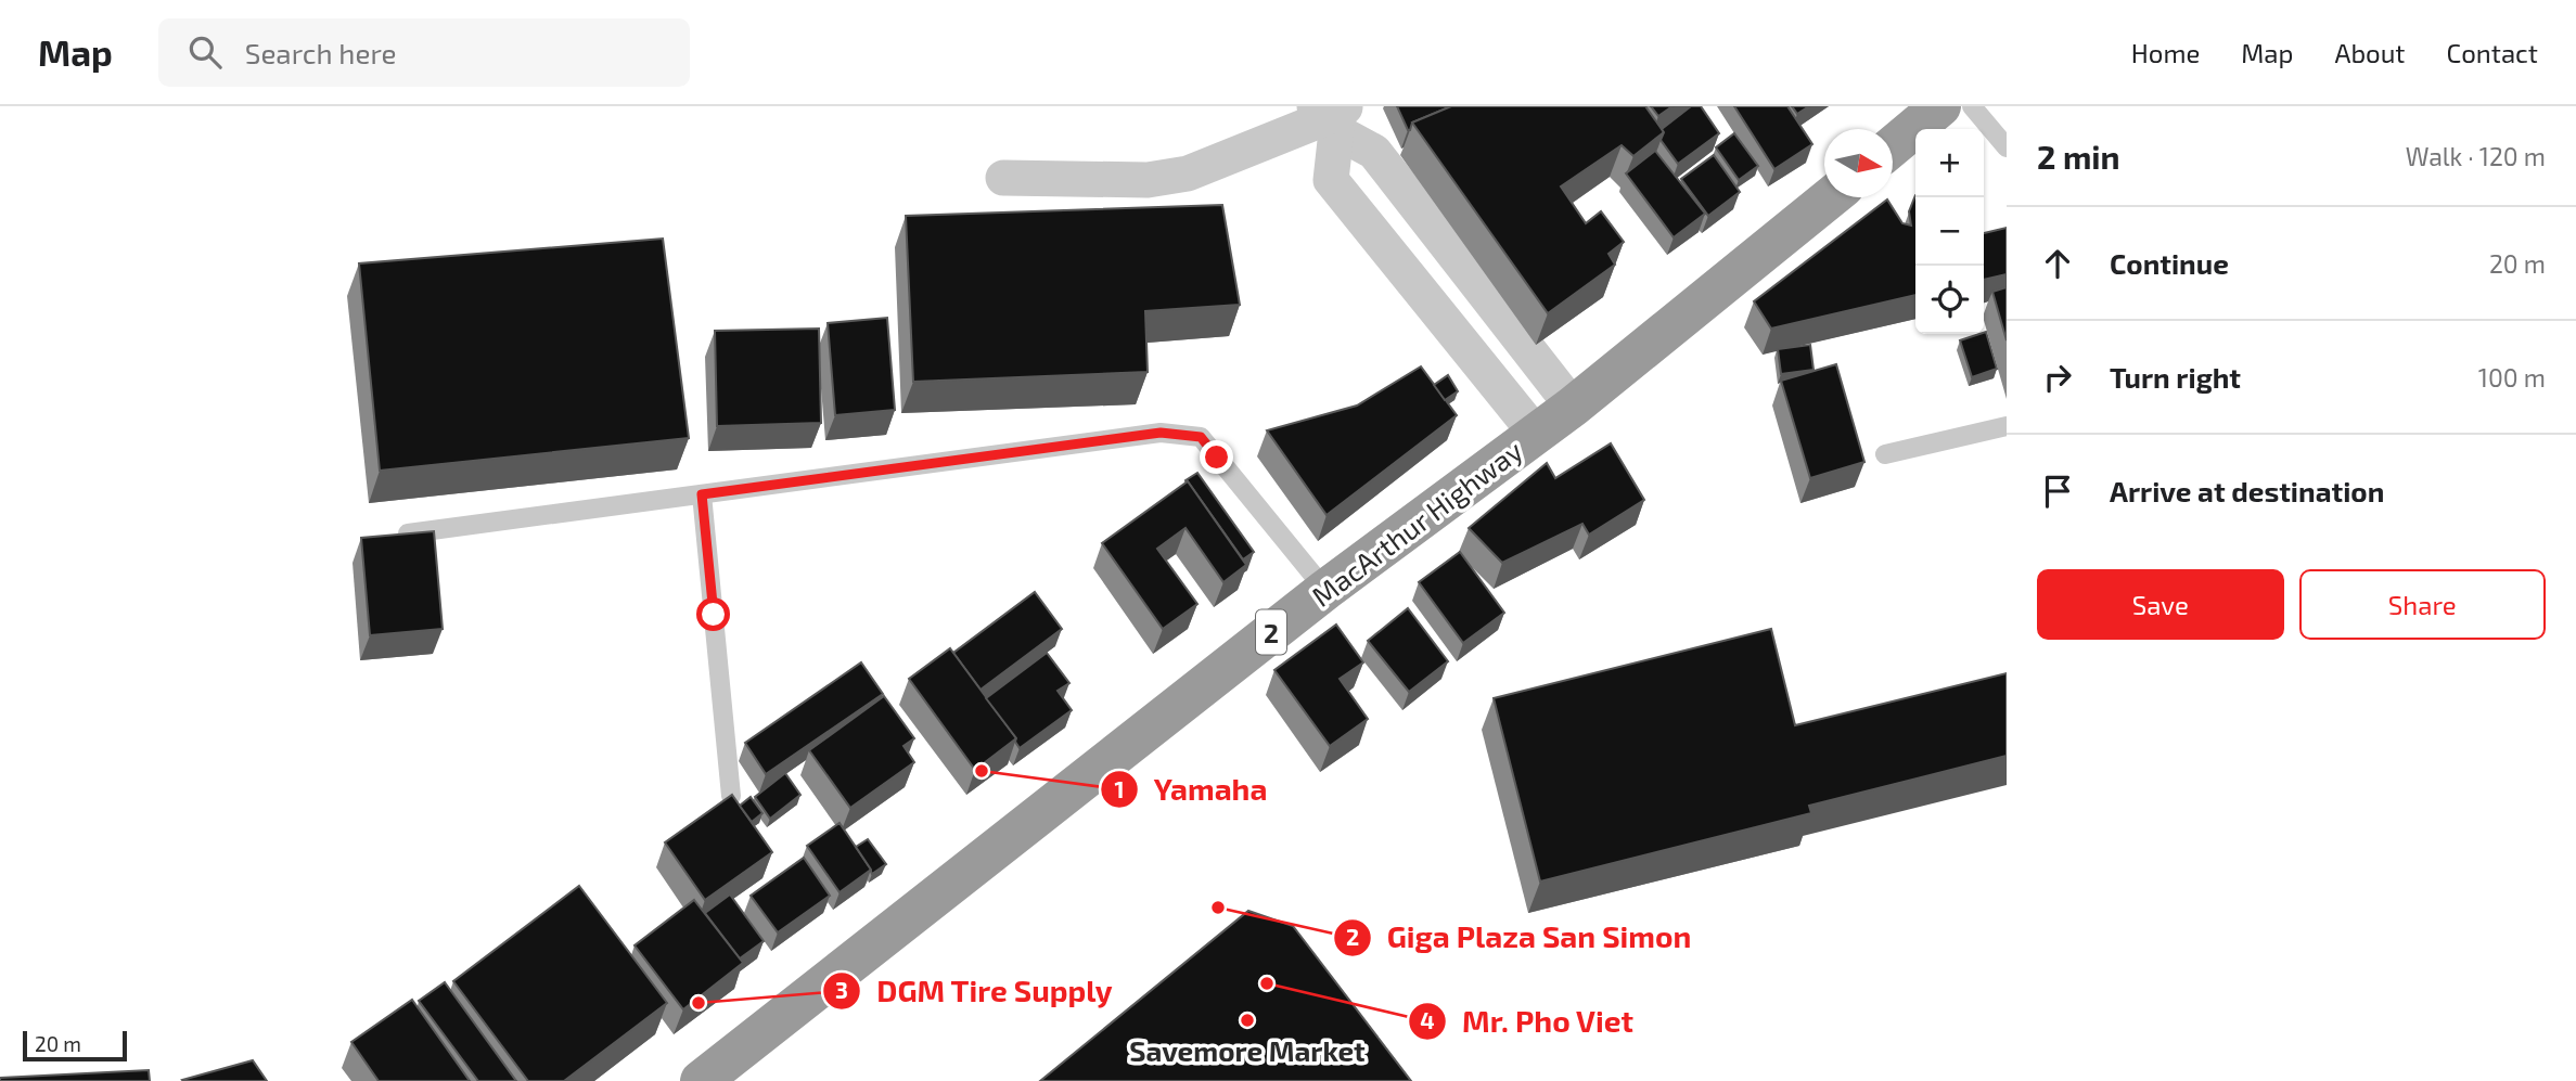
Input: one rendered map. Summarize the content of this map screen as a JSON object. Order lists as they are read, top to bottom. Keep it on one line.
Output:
{"streets":{"highway":["MacArthur Highway","2"]},"places":["Yamaha","Giga Plaza San Simon","Mr. Pho Viet","DGM Tire Supply","Savemore Market"],"scale_bar":"20 m","north":"right","page":{"header":"Map","search":"Search here","nav":["Home","Map","About","Contact"],"heading":["2 min","Walk · 120 m"],"map_buttons":["+","−"],"list":[["Continue","20 m"],["Turn right","100 m"],"Arrive at destination"],"buttons":["Save","Share"],"scale":"20 m"}}
